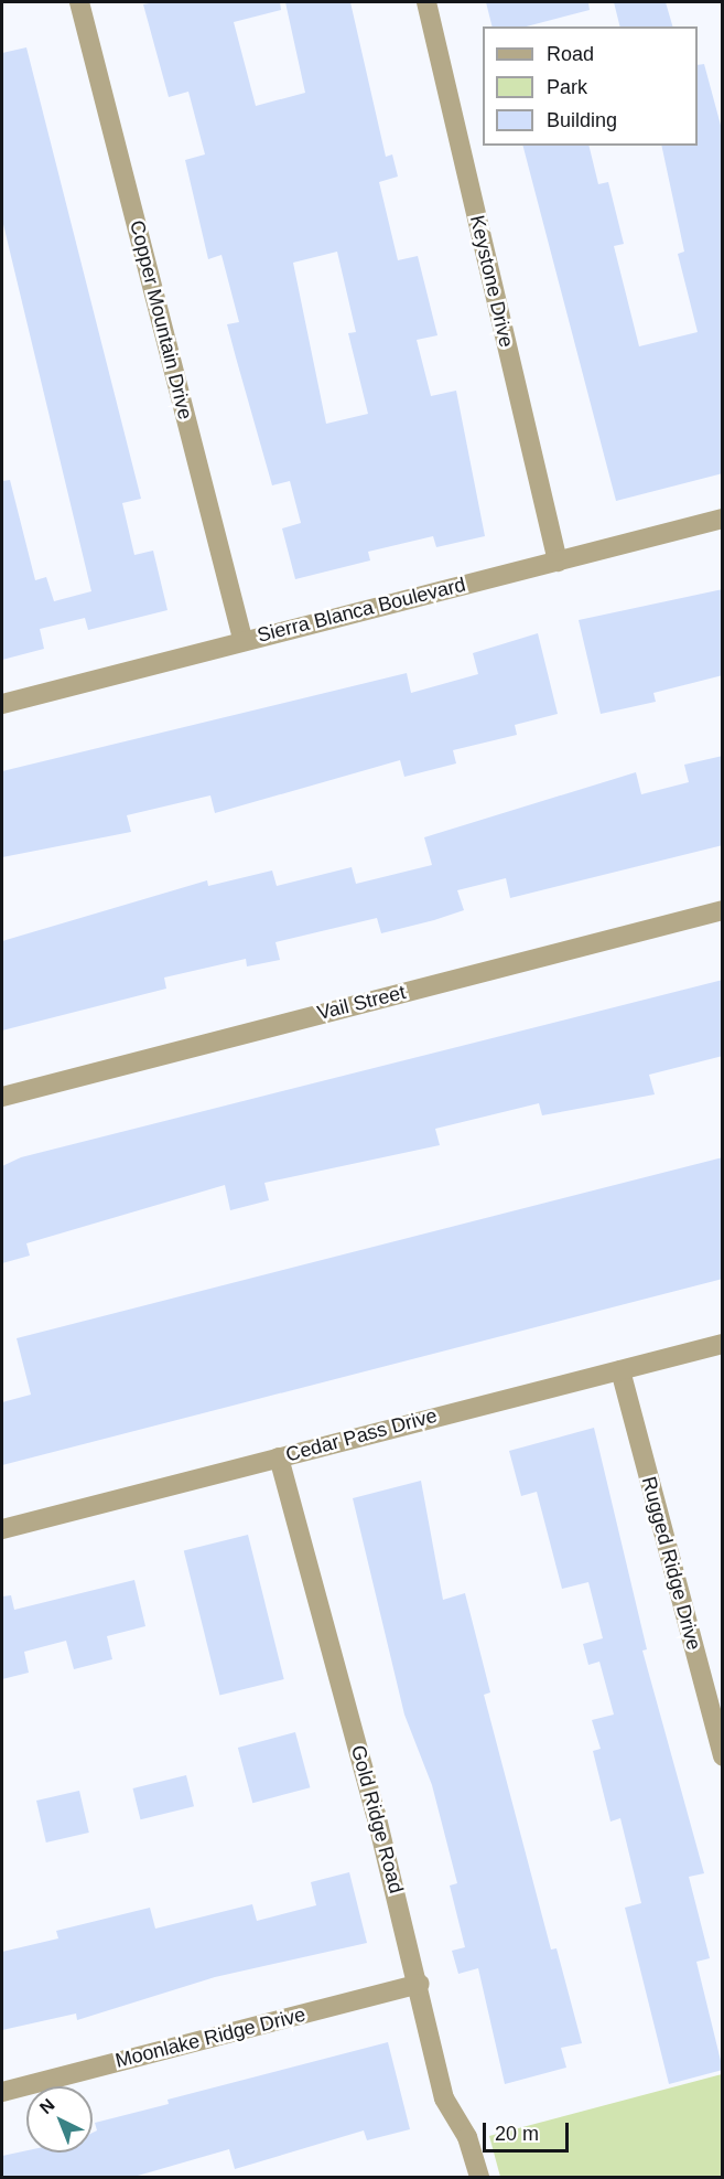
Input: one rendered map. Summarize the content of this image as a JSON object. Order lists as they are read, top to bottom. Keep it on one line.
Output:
{"streets":{"street":["Keystone Drive","Copper Mountain Drive","Sierra Blanca Boulevard","Vail Street","Cedar Pass Drive","Rugged Ridge Drive","Gold Ridge Road","Moonlake Ridge Drive"]},"crossings":[["Keystone Drive","Sierra Blanca Boulevard"],["Copper Mountain Drive","Sierra Blanca Boulevard"],["Cedar Pass Drive","Rugged Ridge Drive"],["Cedar Pass Drive","Gold Ridge Road"],["Gold Ridge Road","Moonlake Ridge Drive"]],"legend":["Road","Park","Building"],"scale_bar":"20 m","north":"top left"}
